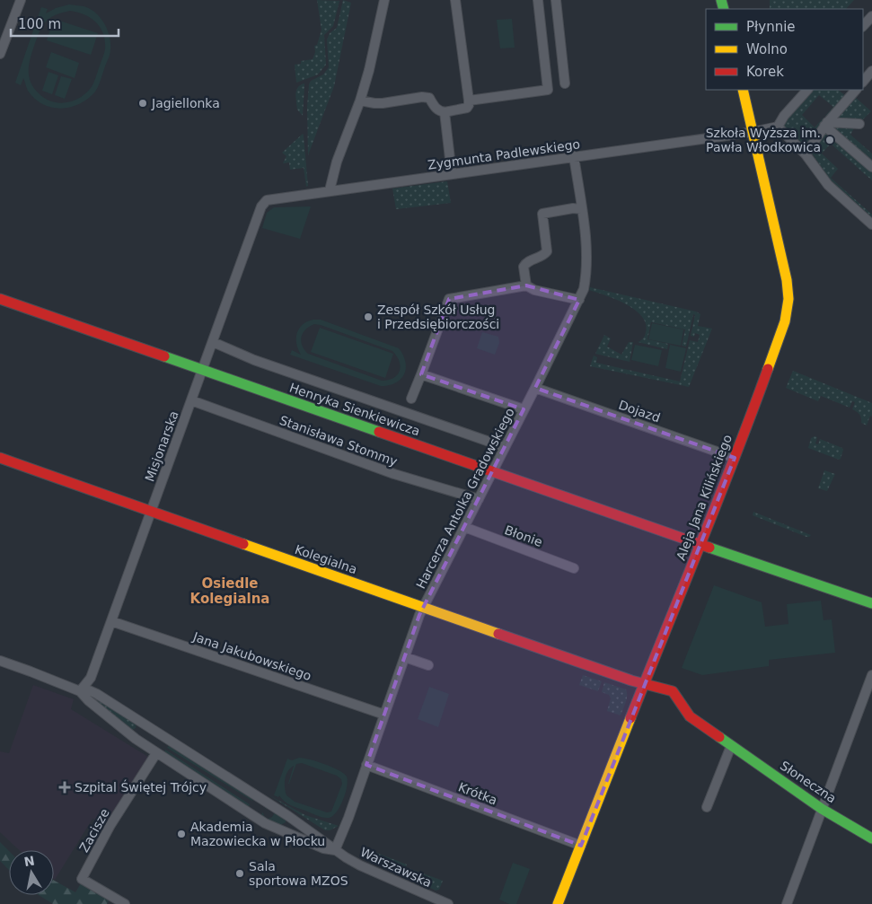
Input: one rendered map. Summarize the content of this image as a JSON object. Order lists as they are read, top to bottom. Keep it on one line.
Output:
{"streets":{"street":["Zygmunta Padlewskiego","Henryka Sienkiewicza","Dojazd","Stanisława Stommy","Misjonarska","Aleja Jana Kilińskiego","Harcerza Antolka Gradowskiego","Błonie","Kolegialna","Jana Jakubowskiego","Słoneczna","Krótka","Zacisze","Warszawska"]},"crossings":[["Zygmunta Padlewskiego","Misjonarska"],["Zygmunta Padlewskiego","Aleja Jana Kilińskiego"],["Zygmunta Padlewskiego","Harcerza Antolka Gradowskiego"],["Henryka Sienkiewicza","Misjonarska"],["Henryka Sienkiewicza","Aleja Jana Kilińskiego"],["Henryka Sienkiewicza","Harcerza Antolka Gradowskiego"],["Dojazd","Aleja Jana Kilińskiego"],["Dojazd","Harcerza Antolka Gradowskiego"],["Stanisława Stommy","Misjonarska"],["Stanisława Stommy","Harcerza Antolka Gradowskiego"],["Misjonarska","Kolegialna"],["Misjonarska","Jana Jakubowskiego"],["Aleja Jana Kilińskiego","Kolegialna"],["Aleja Jana Kilińskiego","Krótka"],["Harcerza Antolka Gradowskiego","Błonie"],["Harcerza Antolka Gradowskiego","Kolegialna"],["Harcerza Antolka Gradowskiego","Jana Jakubowskiego"],["Harcerza Antolka Gradowskiego","Krótka"],["Harcerza Antolka Gradowskiego","Warszawska"],["Kolegialna","Słoneczna"]],"districts":["Osiedle Kolegialna"],"places":{"other":["Jagiellonka","Szkoła Wyższa im. Pawła Włodkowica","Zespół Szkół Usług i Przedsiębiorczości","Akademia Mazowiecka w Płocku","Sala sportowa MZOS"],"health":["Szpital Świętej Trójcy"]},"legend":["Płynnie","Wolno","Korek"],"scale_bar":"100 m","north":"top"}
